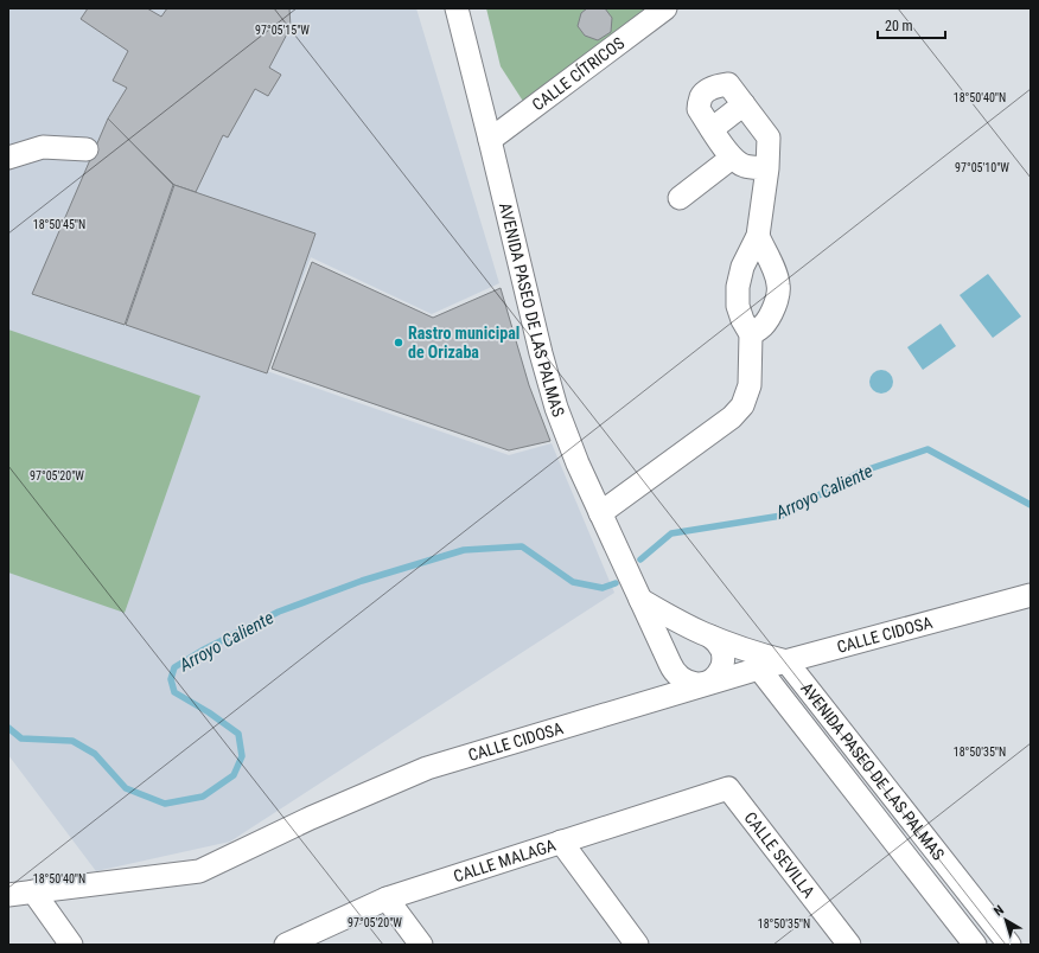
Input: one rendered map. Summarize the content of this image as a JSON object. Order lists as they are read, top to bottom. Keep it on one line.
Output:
{"streets":{"street":["CALLE CÍTRICOS","AVENIDA PASEO DE LAS PALMAS","CALLE CIDOSA","CALLE SEVILLA","CALLE MALAGA"]},"crossings":[["CALLE CÍTRICOS","AVENIDA PASEO DE LAS PALMAS"],["AVENIDA PASEO DE LAS PALMAS","CALLE CIDOSA"],["CALLE SEVILLA","CALLE MALAGA"]],"water":["Arroyo Caliente"],"places":["Rastro municipal de Orizaba"],"scale_bar":"20 m","north":"top left","coordinates":["97°05'15\"W","18°50'40\"N","97°05'10\"W","18°50'45\"N","97°05'20\"W","18°50'35\"N"]}
